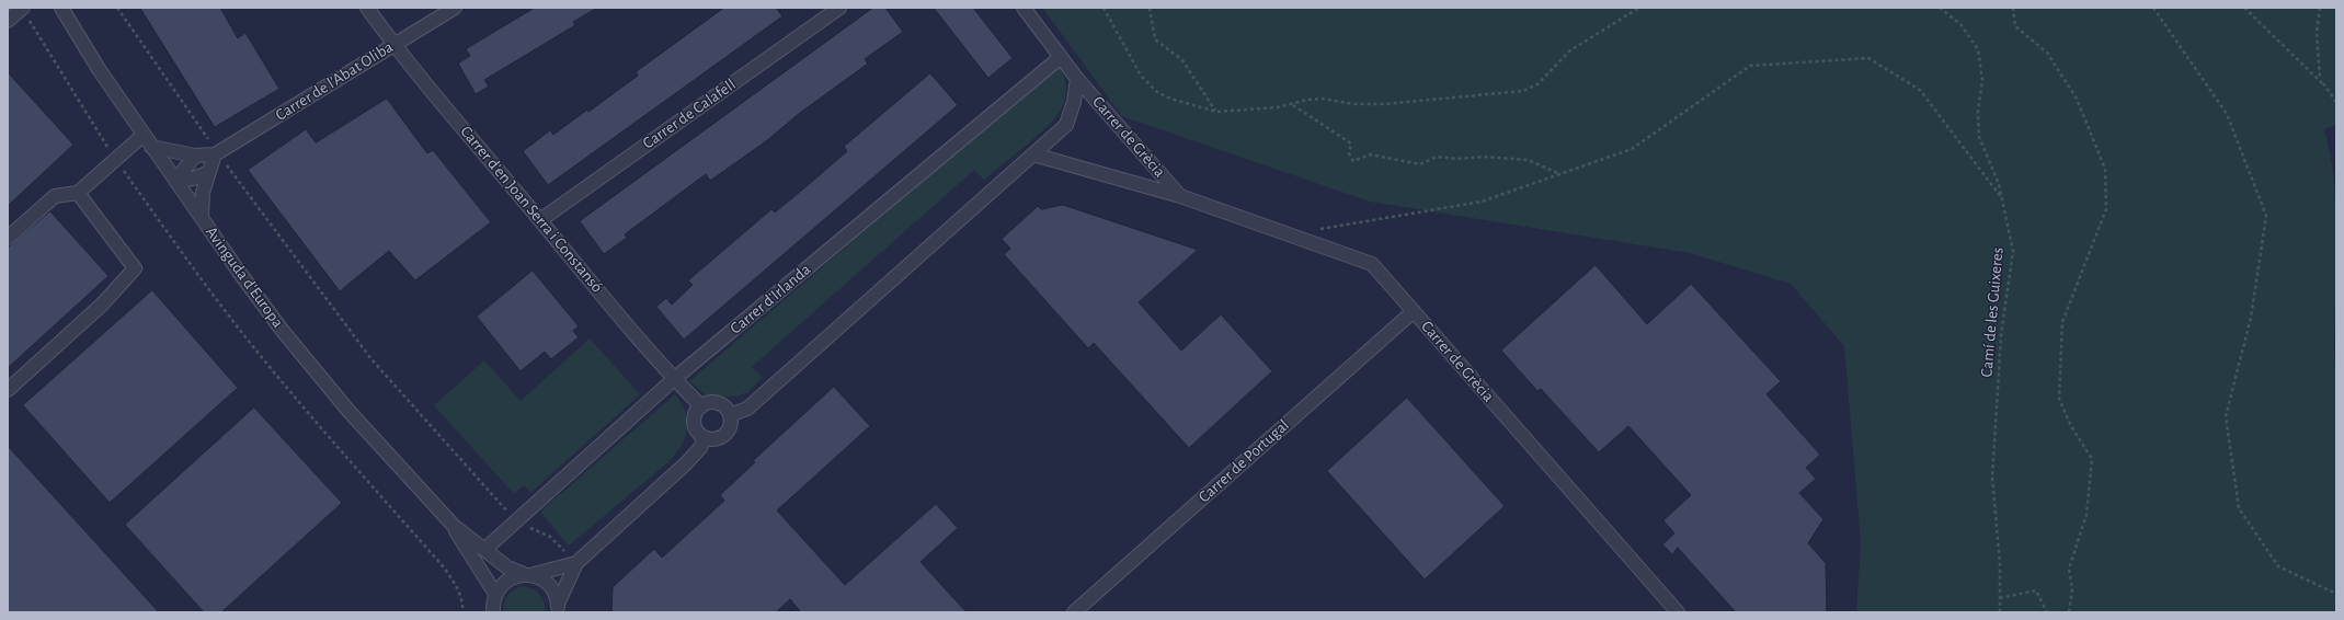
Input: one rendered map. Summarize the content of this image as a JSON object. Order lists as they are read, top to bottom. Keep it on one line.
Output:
{"streets":{"street":["Carrer de l'Abat Oliba","Carrer de Calafell","Carrer de Grècia","Carrer d'en Joan Serra i Constansó","Avinguda d'Europa","Carrer d'Irlanda","Carrer de Portugal"],"path":["Camí de les Guixeres"]},"crossings":[["Carrer de l'Abat Oliba","Carrer d'en Joan Serra i Constansó"],["Carrer de l'Abat Oliba","Avinguda d'Europa"],["Carrer de Calafell","Carrer d'en Joan Serra i Constansó"],["Carrer de Grècia","Carrer d'Irlanda"],["Carrer de Grècia","Carrer de Portugal"],["Carrer d'en Joan Serra i Constansó","Carrer d'Irlanda"],["Avinguda d'Europa","Carrer d'Irlanda"]]}
